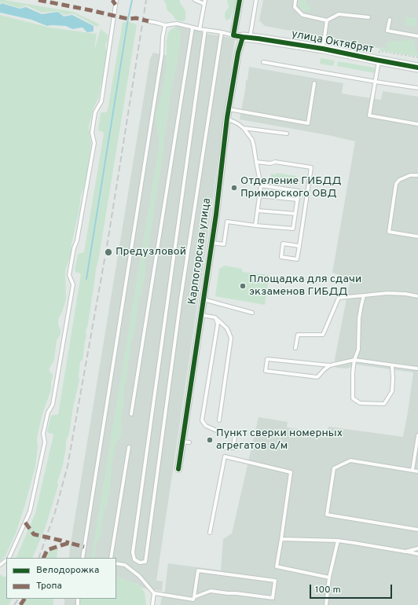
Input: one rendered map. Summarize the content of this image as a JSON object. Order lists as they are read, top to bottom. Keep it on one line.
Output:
{"streets":{"street":["улица Октябрят","Карпогорская улица"]},"crossings":[["улица Октябрят","Карпогорская улица"]],"places":["Отделение ГИБДД Приморского ОВД","Предузловой","Площадка для сдачи экзаменов ГИБДД","Пункт сверки номерных агрегатов а/м"],"legend":["Велодорожка","Тропа"],"scale_bar":"100 m"}
